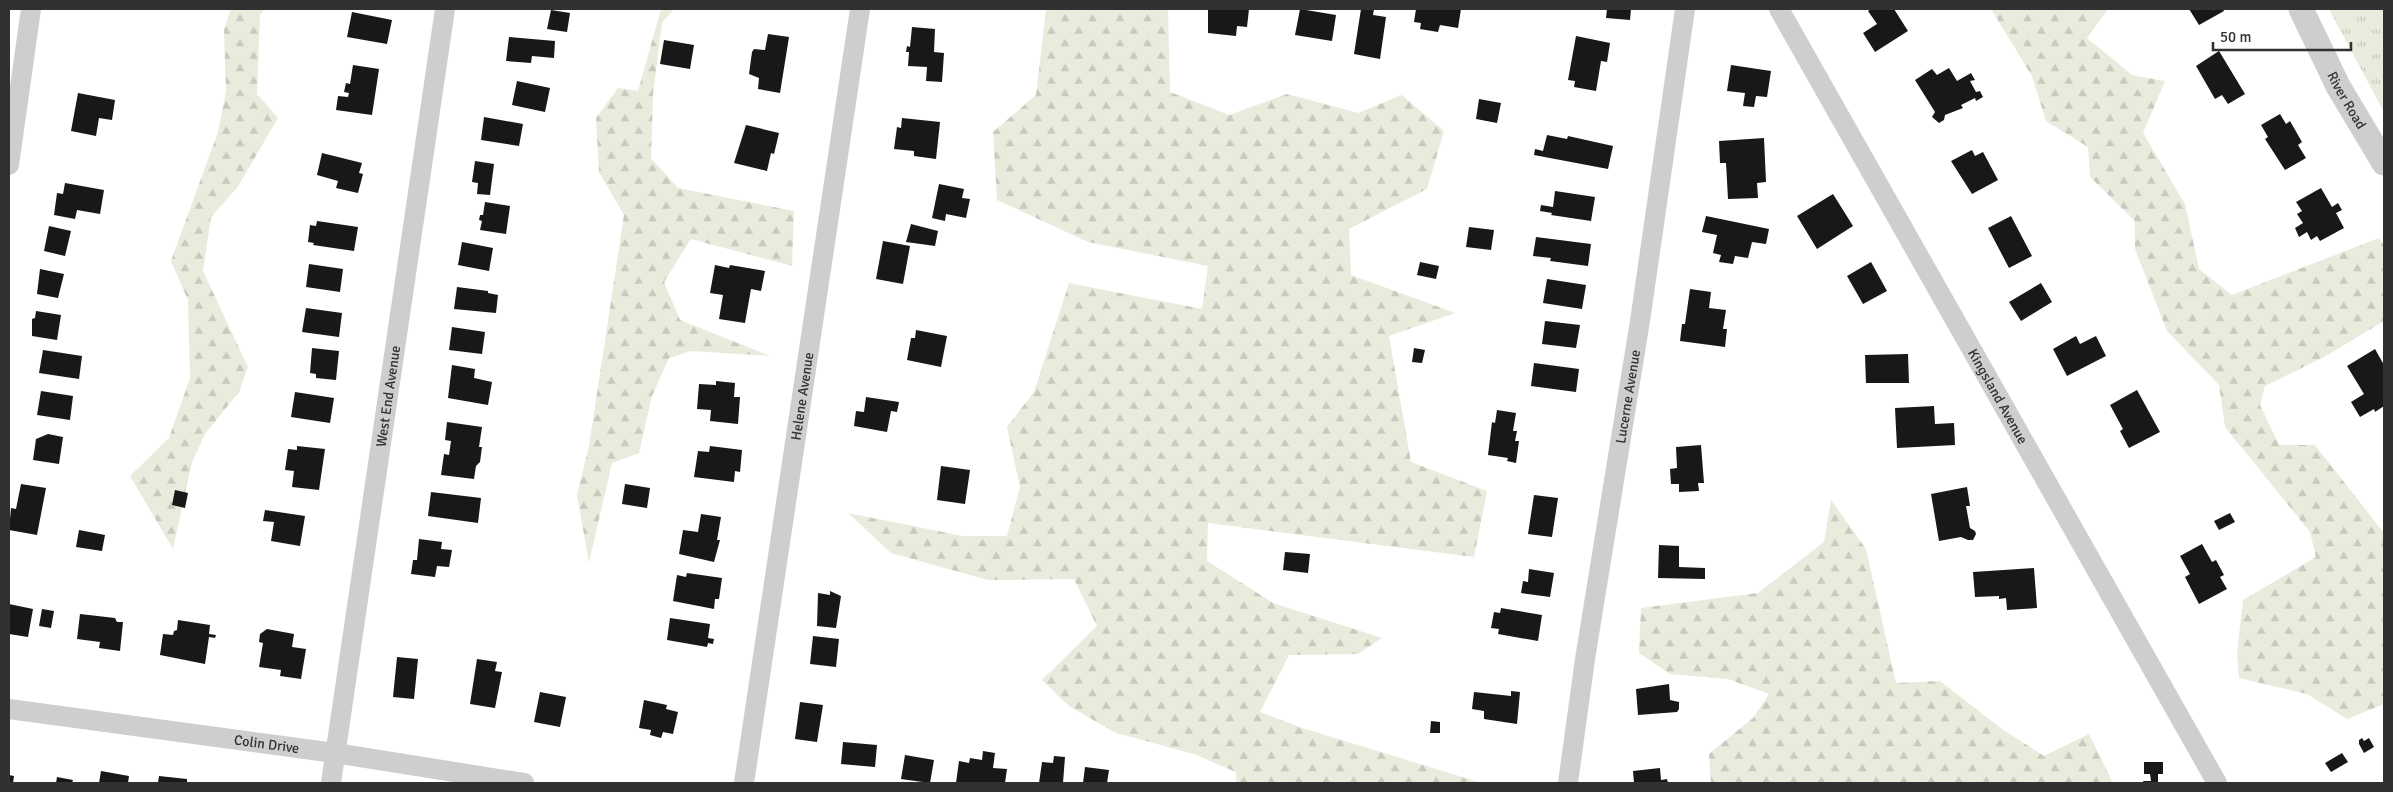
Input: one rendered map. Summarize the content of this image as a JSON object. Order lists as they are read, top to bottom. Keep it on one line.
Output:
{"streets":{"street":["River Road","West End Avenue","Helene Avenue","Lucerne Avenue","Kingsland Avenue","Colin Drive"]},"crossings":[["West End Avenue","Colin Drive"]],"scale_bar":"50 m"}
